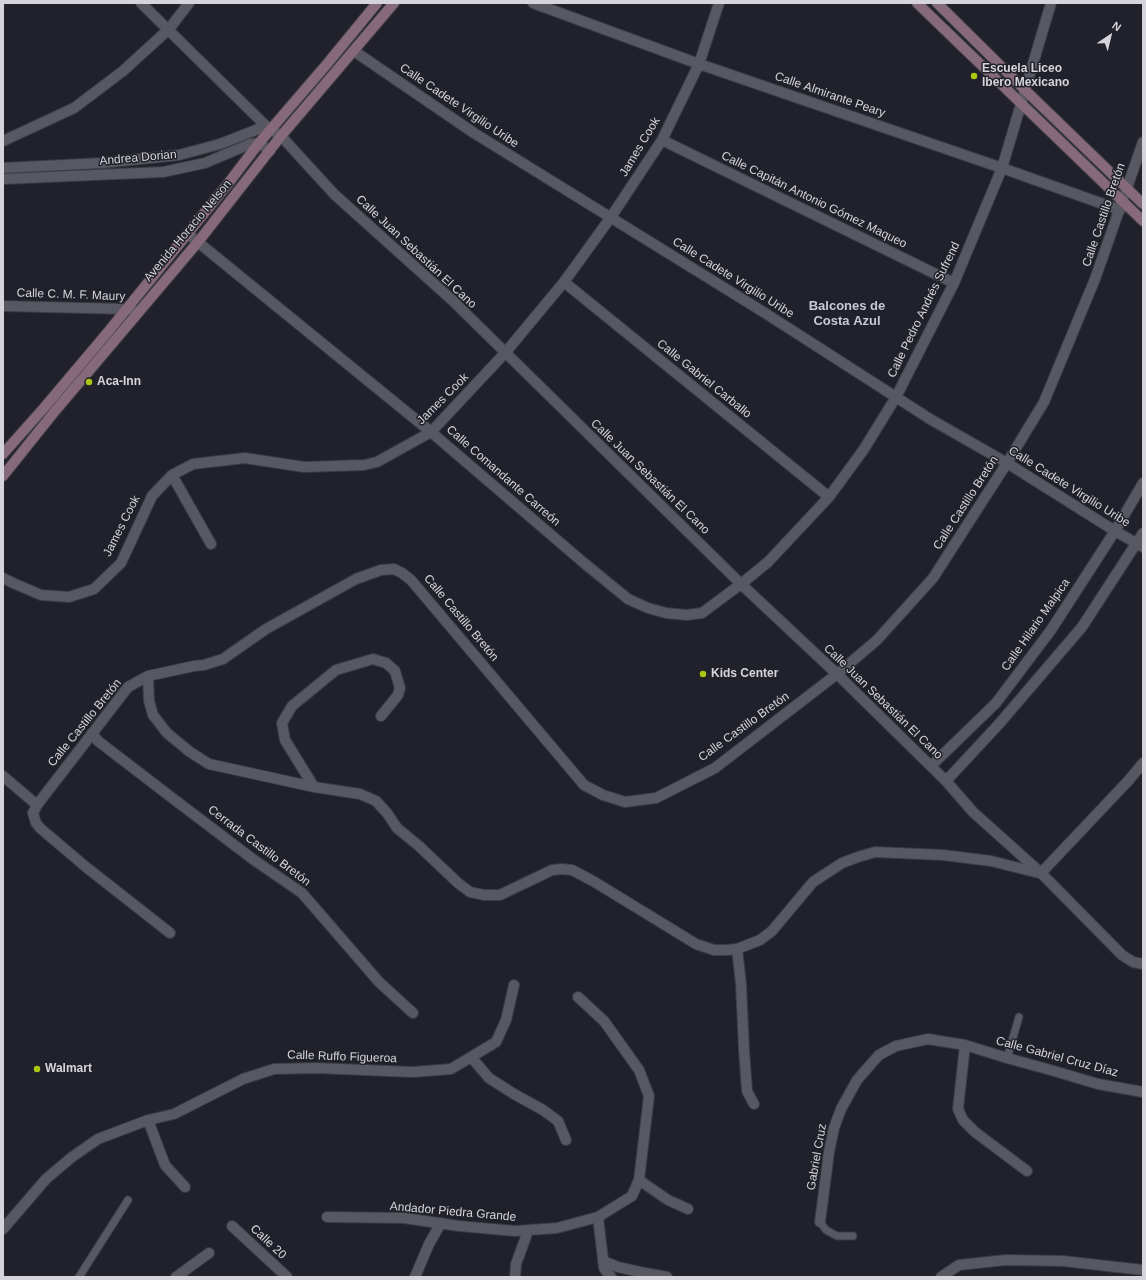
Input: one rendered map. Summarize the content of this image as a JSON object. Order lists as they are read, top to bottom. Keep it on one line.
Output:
{"streets":{"main road":["Avenida Horacio Nelson"],"street":["Calle Almirante Peary","Calle Cadete Virgilio Uribe","James Cook","Andrea Dorian","Calle Capitán Antonio Gómez Maqueo","Calle Castillo Bretón","Calle Juan Sebastián El Cano","Calle C. M. F. Maury","Calle Pedro Andrés Sufrend","Calle Gabriel Carballo","Calle Comandante Carreón","Calle Hilario Malpica","Cerrada Castillo Bretón","Calle Ruffo Figueroa","Calle Gabriel Cruz Díaz","Gabriel Cruz","Andador Piedra Grande","Calle 20"]},"crossings":[["Calle Almirante Peary","James Cook"],["Calle Almirante Peary","Calle Castillo Bretón"],["Calle Almirante Peary","Calle Pedro Andrés Sufrend"],["Calle Cadete Virgilio Uribe","James Cook"],["Calle Cadete Virgilio Uribe","Calle Castillo Bretón"],["Calle Cadete Virgilio Uribe","Avenida Horacio Nelson"],["Calle Cadete Virgilio Uribe","Calle Pedro Andrés Sufrend"],["Calle Cadete Virgilio Uribe","Calle Hilario Malpica"],["James Cook","Calle Capitán Antonio Gómez Maqueo"],["James Cook","Calle Juan Sebastián El Cano"],["James Cook","Calle Gabriel Carballo"],["James Cook","Calle Comandante Carreón"],["Andrea Dorian","Avenida Horacio Nelson"],["Calle Capitán Antonio Gómez Maqueo","Calle Pedro Andrés Sufrend"],["Calle Castillo Bretón","Calle Juan Sebastián El Cano"],["Calle Castillo Bretón","Cerrada Castillo Bretón"],["Avenida Horacio Nelson","Calle Juan Sebastián El Cano"],["Avenida Horacio Nelson","Calle C. M. F. Maury"],["Avenida Horacio Nelson","Calle Comandante Carreón"],["Calle Juan Sebastián El Cano","Calle Pedro Andrés Sufrend"],["Calle Juan Sebastián El Cano","Calle Comandante Carreón"],["Calle Juan Sebastián El Cano","Calle Hilario Malpica"],["Calle Pedro Andrés Sufrend","Calle Gabriel Carballo"],["Calle Pedro Andrés Sufrend","Calle Comandante Carreón"],["Calle Gabriel Cruz Díaz","Gabriel Cruz"]],"districts":["Balcones de Costa Azul"],"places":["Escuela Liceo Ibero Mexicano","Aca-Inn","Kids Center","Walmart"],"north":"top right"}
